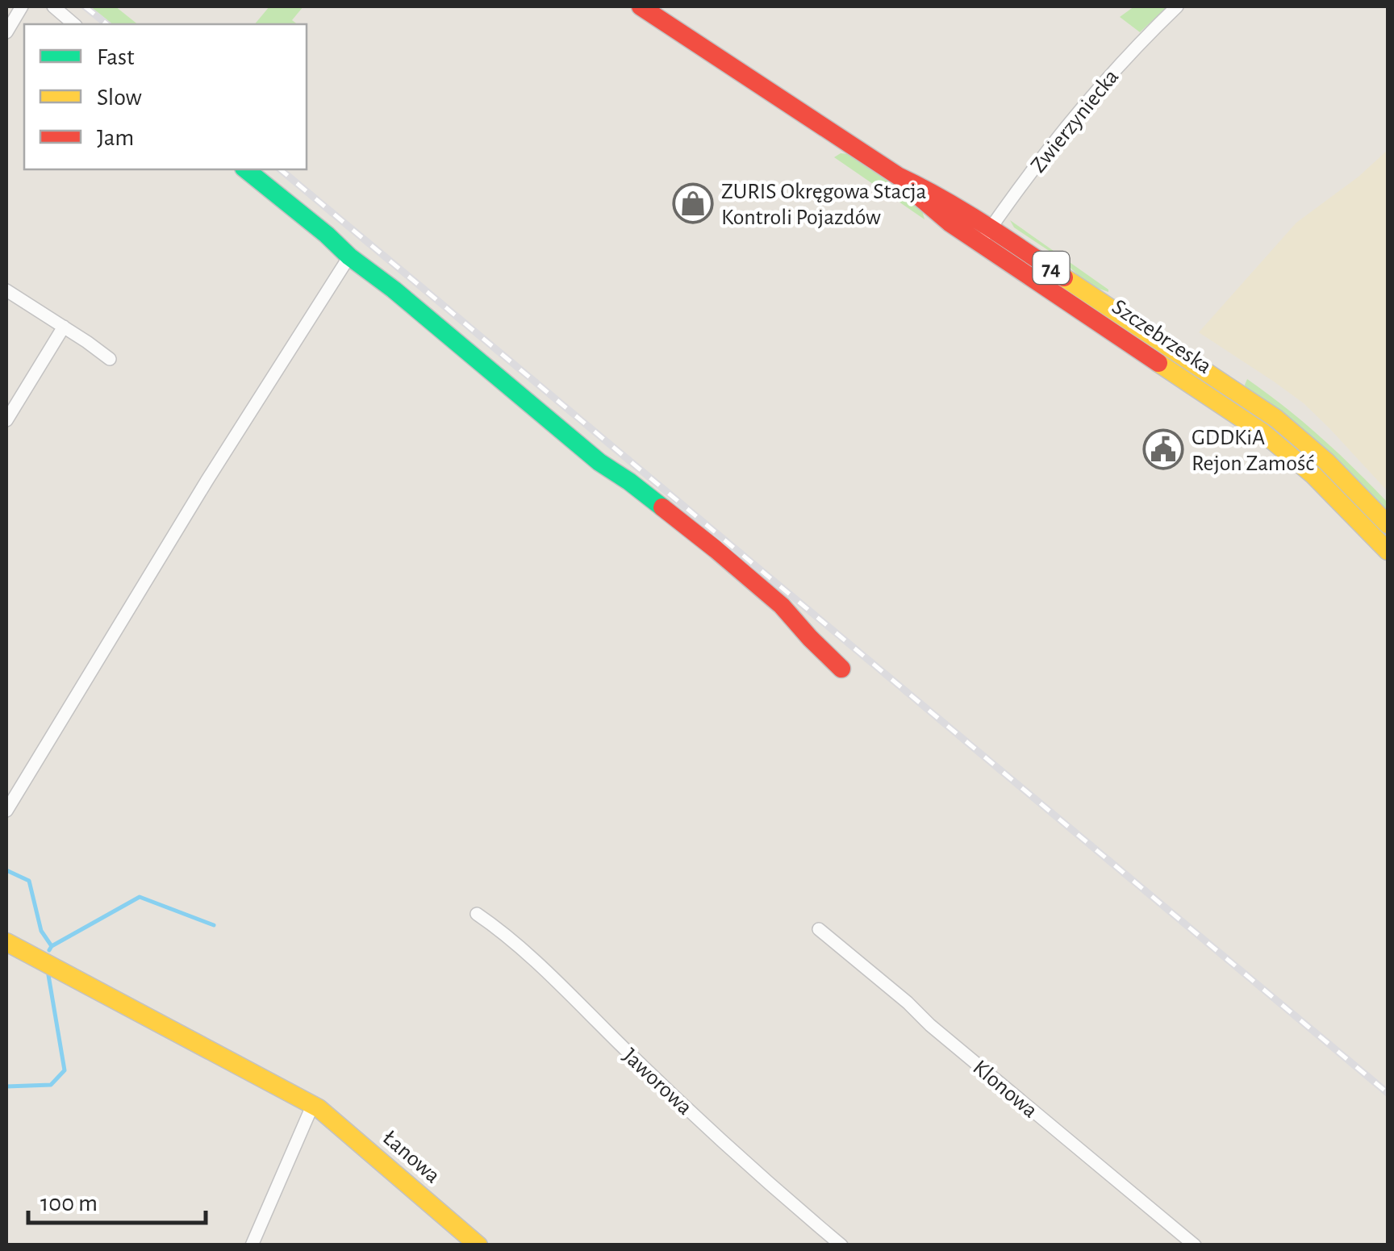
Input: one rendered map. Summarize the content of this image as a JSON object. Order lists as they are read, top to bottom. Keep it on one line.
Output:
{"streets":{"main road":["74","Szczebrzeska","Łanowa"],"street":["Zwierzyniecka","Jaworowa","Klonowa"]},"crossings":[["Zwierzyniecka","Szczebrzeska"]],"places":{"shop":["ZURIS Okręgowa Stacja Kontroli Pojazdów"],"public building":["GDDKiA Rejon Zamość"]},"legend":["Fast","Slow","Jam"],"scale_bar":"100 m"}
